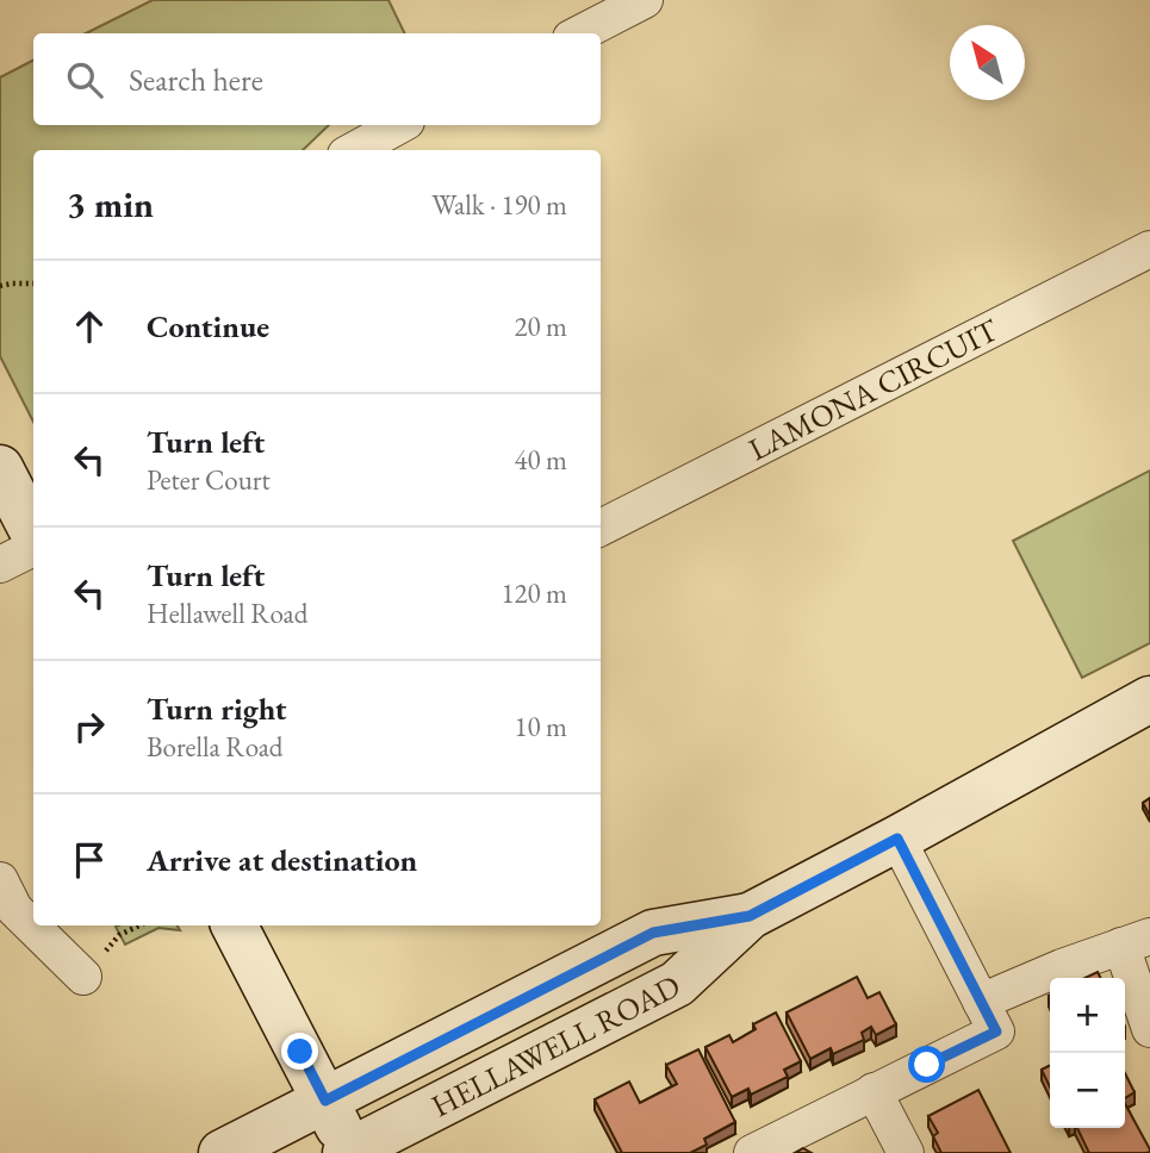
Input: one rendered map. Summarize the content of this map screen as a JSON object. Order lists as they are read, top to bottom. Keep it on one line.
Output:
{"streets":{"street":["LAMONA CIRCUIT","HELLAWELL ROAD"]},"north":"top left","page":{"search":"Search here","heading":["3 min","Walk · 190 m"],"list":[["Continue","20 m"],["Turn left","Peter Court","40 m"],["Turn left","Hellawell Road","120 m"],["Turn right","Borella Road","10 m"],"Arrive at destination"],"map_buttons":["+","−"]}}
